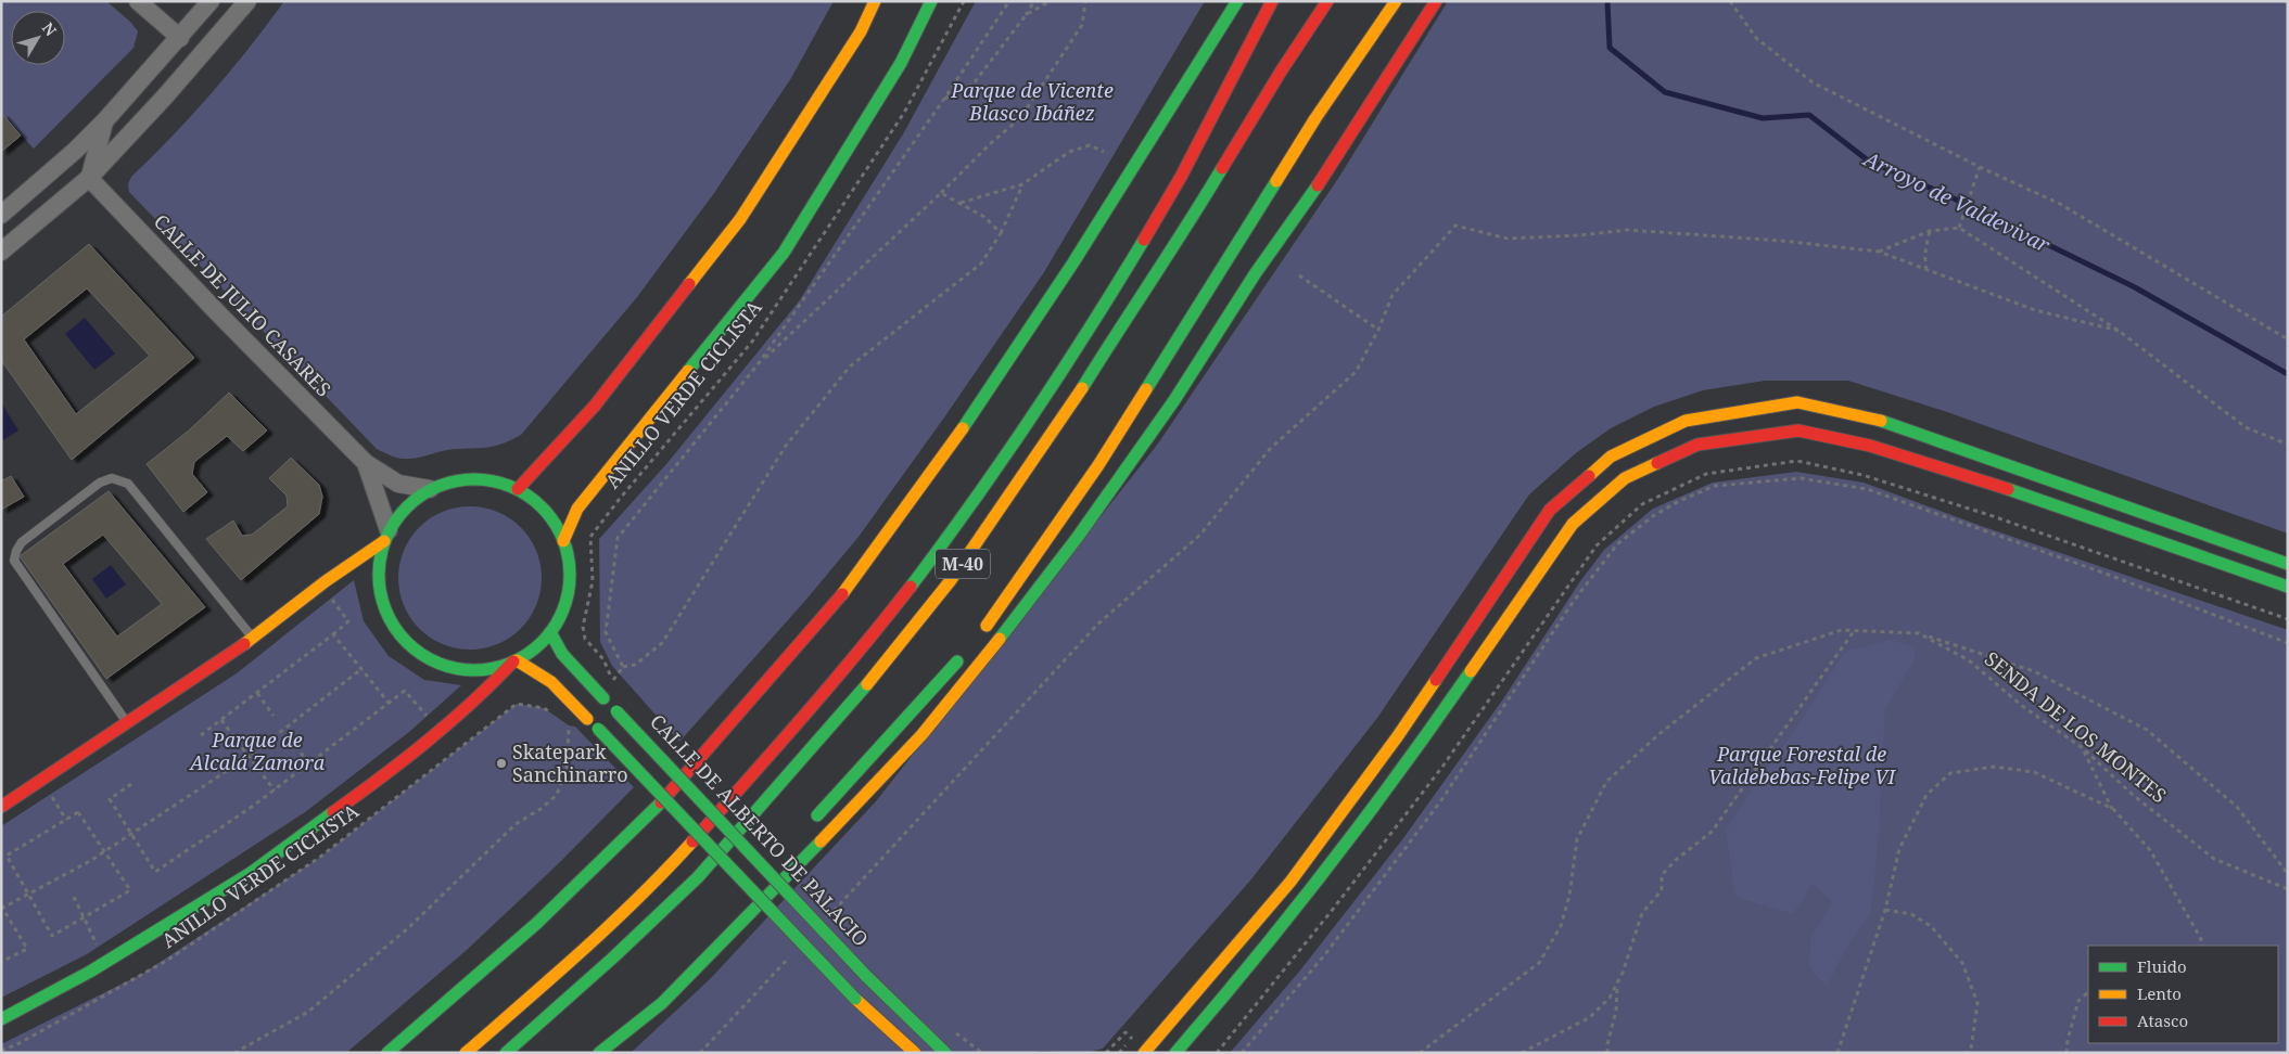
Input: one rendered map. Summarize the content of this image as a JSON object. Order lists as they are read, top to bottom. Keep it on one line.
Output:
{"streets":{"main road":["M-40","CALLE DE ALBERTO DE PALACIO"],"street":["CALLE DE JULIO CASARES"],"path":["ANILLO VERDE CICLISTA","SENDA DE LOS MONTES"]},"crossings":[["CALLE DE JULIO CASARES","CALLE DE ALBERTO DE PALACIO"]],"water":["Arroyo de Valdevivar"],"parks":["Parque de Vicente Blasco Ibáñez","Parque de Alcalá Zamora","Parque Forestal de Valdebebas-Felipe VI"],"places":["Skatepark Sanchinarro"],"legend":["Fluido","Lento","Atasco"],"north":"top right"}
